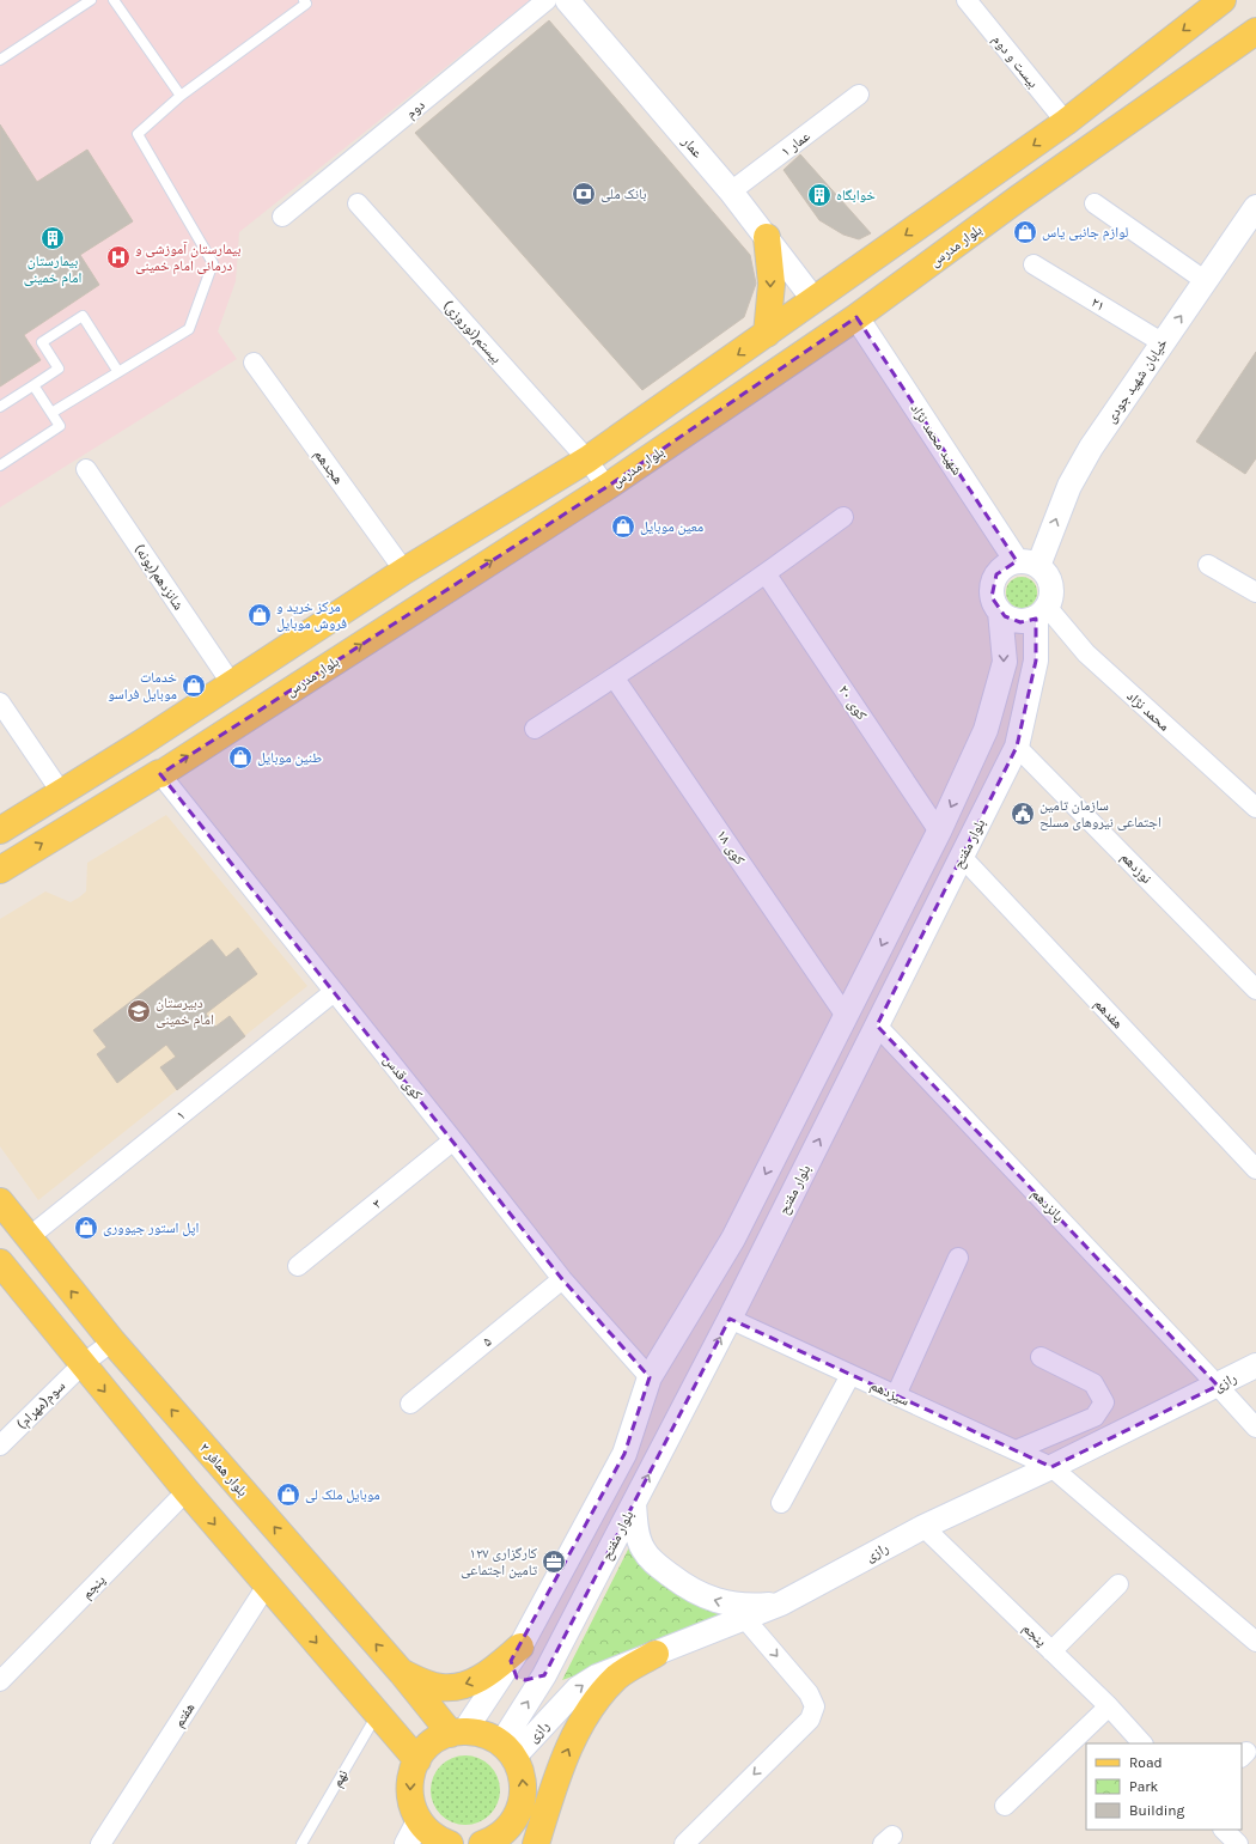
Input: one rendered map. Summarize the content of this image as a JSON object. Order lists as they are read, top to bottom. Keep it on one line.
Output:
{"streets":{"main road":["بلوار مدرس","بلوار همافر ۲"],"street":["بیست و دوم","دوم","عمار ۱","عمار","۲۱","بیستم(نوروزی)","خیابان شهید جودی","شهید محمد نژاد","هجدهم","شانزدهم(پونه)","کوی ۲۰","محمد نژاد","بلوار مفتح","کوی ۱۸","نوزدهم","هفدهم","کوی قدس","۱","۳","پانزدهم","۵","رازی","سیزدهم","سوم(مهرام)","پنجم","هفتم"],"lane":["نهم"]},"crossings":[["عمار ۱","عمار"],["بلوار مدرس","بیستم(نوروزی)"],["بلوار مدرس","شهید محمد نژاد"],["بلوار مدرس","کوی قدس"],["۲۱","خیابان شهید جودی"],["خیابان شهید جودی","شهید محمد نژاد"],["خیابان شهید جودی","محمد نژاد"],["خیابان شهید جودی","بلوار مفتح"],["شهید محمد نژاد","محمد نژاد"],["شهید محمد نژاد","بلوار مفتح"],["محمد نژاد","بلوار مفتح"],["بلوار مفتح","نوزدهم"],["بلوار مفتح","هفدهم"],["بلوار مفتح","پانزدهم"],["بلوار مفتح","رازی"],["بلوار مفتح","سیزدهم"],["کوی قدس","۱"],["کوی قدس","۳"],["کوی قدس","۵"],["۱","بلوار همافر ۲"],["پانزدهم","رازی"],["رازی","سیزدهم"],["رازی","پنجم"],["سوم(مهرام)","بلوار همافر ۲"]],"one_way":["خیابان شهید جودی"],"places":{"bank":["بانک ملی"],"building":["خوابگاه","بیمارستان امام خمینی"],"shop":["لوازم جانبی یاس","معین موبایل","مرکز خرید و فروش موبایل","خدمات موبایل فراسو","طنین موبایل","اپل استور جيووری","موبایل ملک لی"],"hospital":["بیمارستان آموزشی و درمانی امام خمینی"],"public building":["سازمان تامین اجتماعی نیروهای مسلح"],"school or university":["دبیرستان امام خمینی"],"office":["کارگزاری ۱۲۷ تامین اجتماعی"]},"legend":["Road","Park","Building"]}
